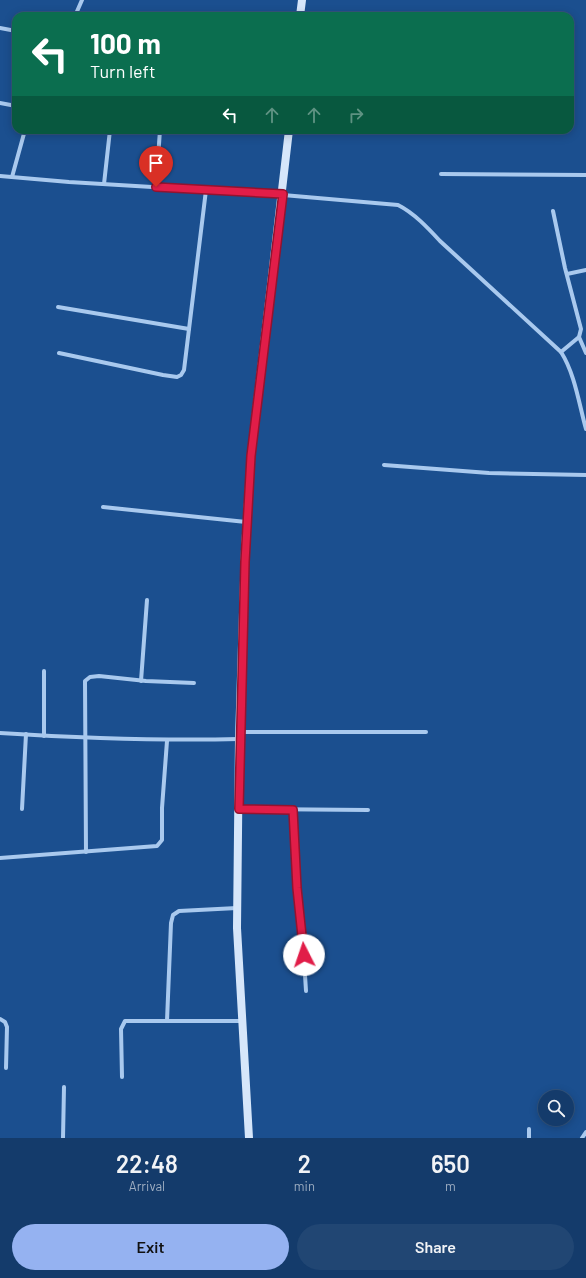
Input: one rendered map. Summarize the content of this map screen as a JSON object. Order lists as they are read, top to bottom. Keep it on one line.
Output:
{"page":{"turn":["100 m","Turn left"],"eta":["22:48","Arrival","2","min","650","m"],"buttons":["Exit","Share"]}}
